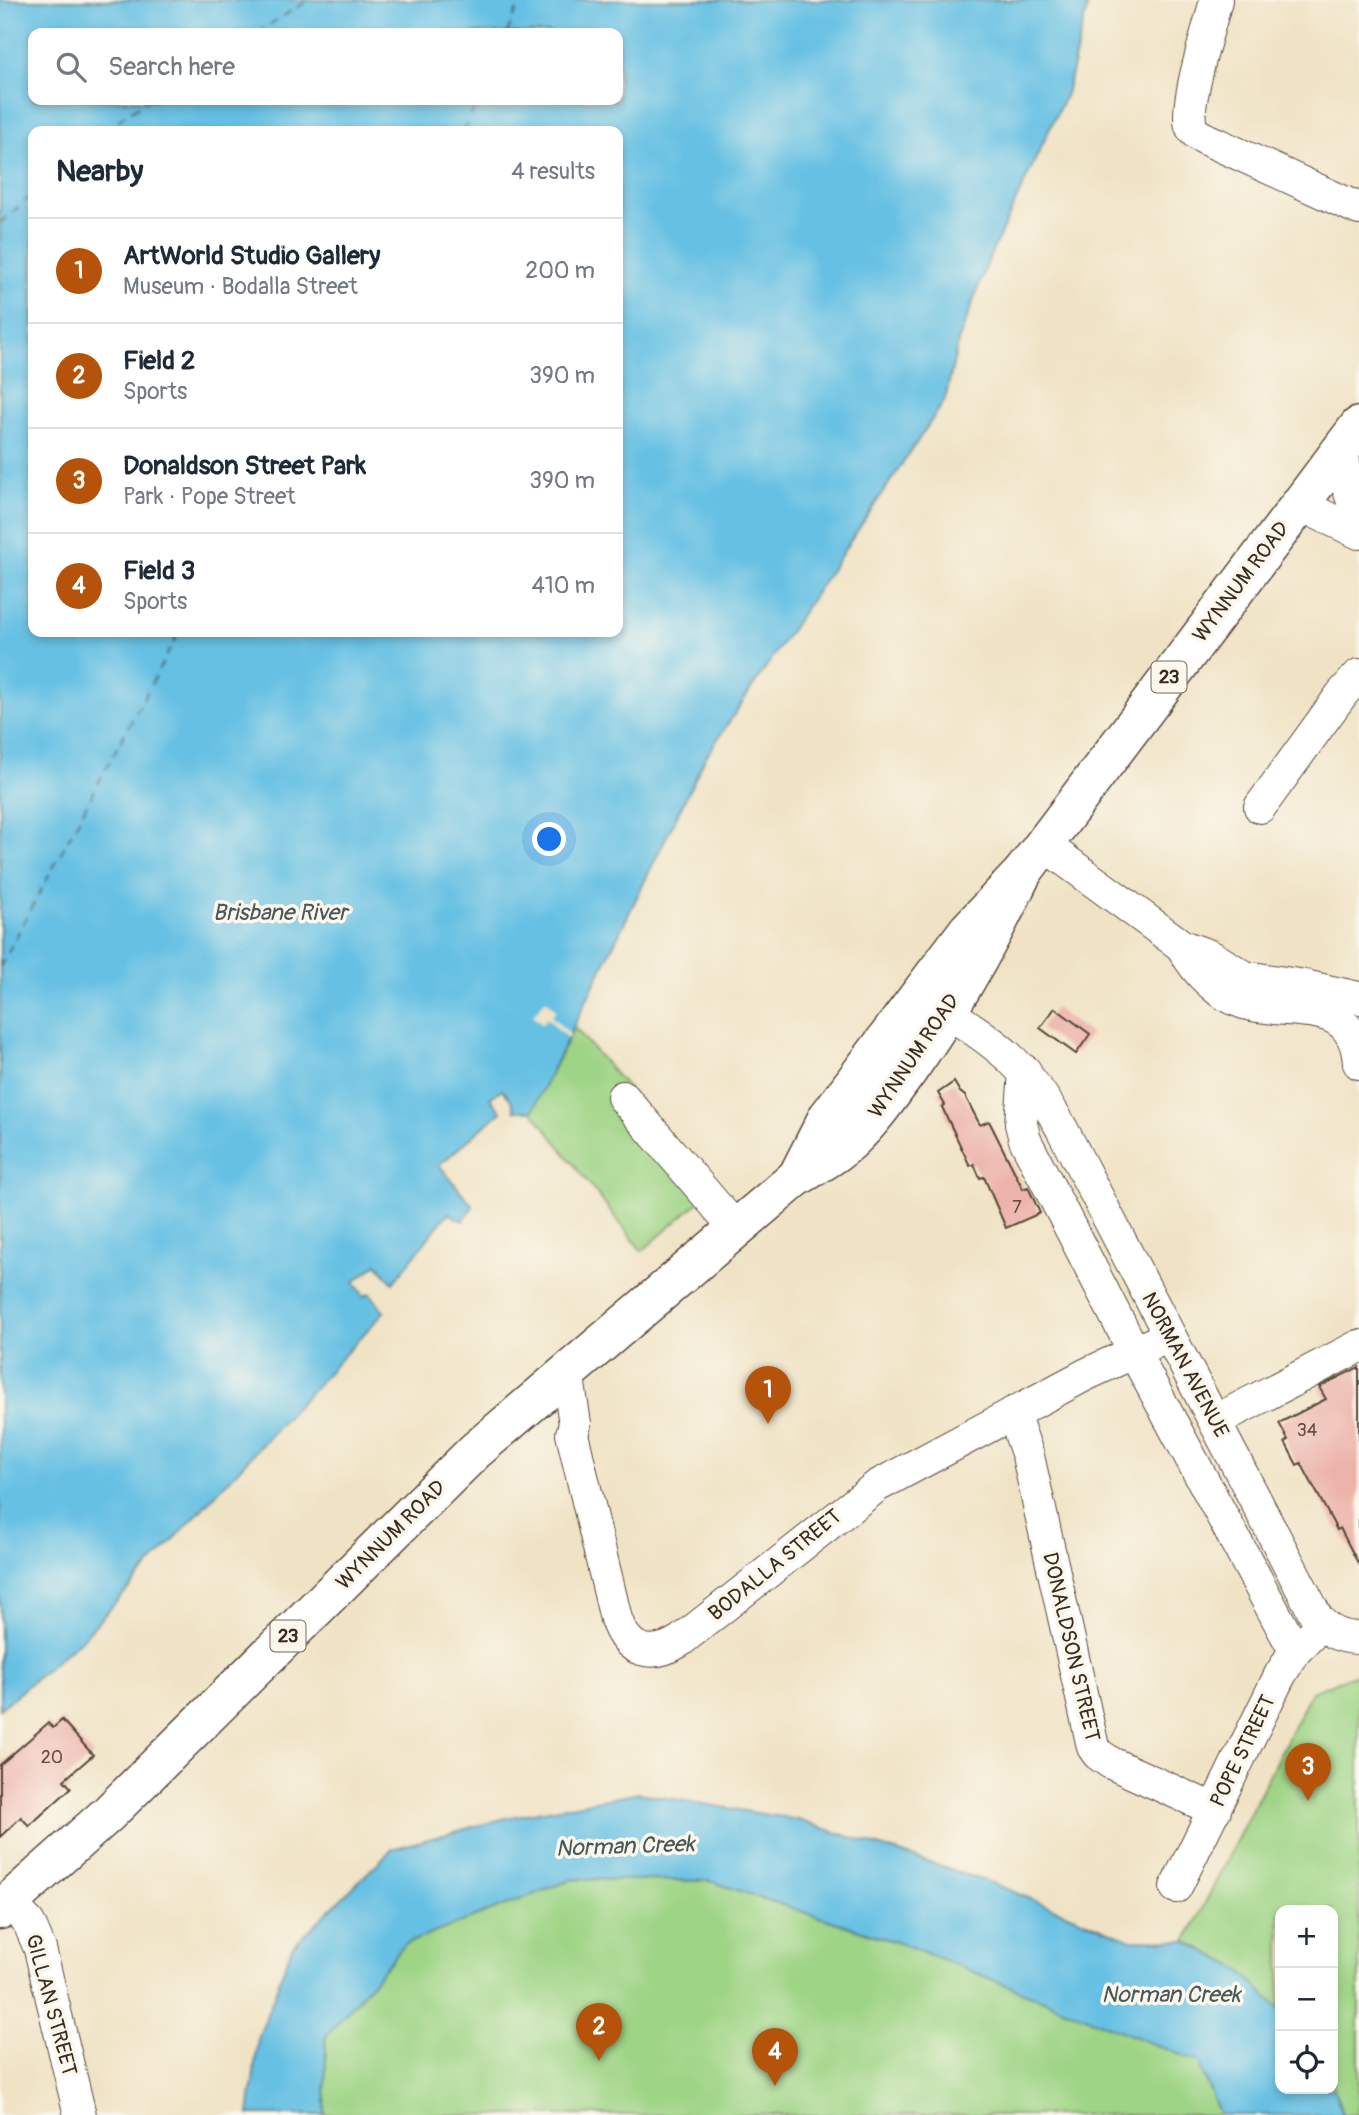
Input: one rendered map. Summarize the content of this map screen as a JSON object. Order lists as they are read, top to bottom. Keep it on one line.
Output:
{"streets":{"main road":["WYNNUM ROAD","23"],"street":["NORMAN AVENUE","BODALLA STREET","DONALDSON STREET","POPE STREET","GILLAN STREET"]},"crossings":[["WYNNUM ROAD","NORMAN AVENUE"],["WYNNUM ROAD","BODALLA STREET"],["WYNNUM ROAD","GILLAN STREET"],["NORMAN AVENUE","BODALLA STREET"],["NORMAN AVENUE","POPE STREET"],["BODALLA STREET","DONALDSON STREET"],["DONALDSON STREET","POPE STREET"]],"water":["Brisbane River","Norman Creek"],"house_numbers":["7","34","20"],"page":{"search":"Search here","heading":["Nearby","4 results"],"list":[{"mark":"1","name":"ArtWorld Studio Gallery","note":"Museum · Bodalla Street","value":"200 m"},{"mark":"2","name":"Field 2","note":"Sports","value":"390 m"},{"mark":"3","name":"Donaldson Street Park","note":"Park · Pope Street","value":"390 m"},{"mark":"4","name":"Field 3","note":"Sports","value":"410 m"}],"pins":["1","3","2","4"],"map_buttons":["+","−"]}}
